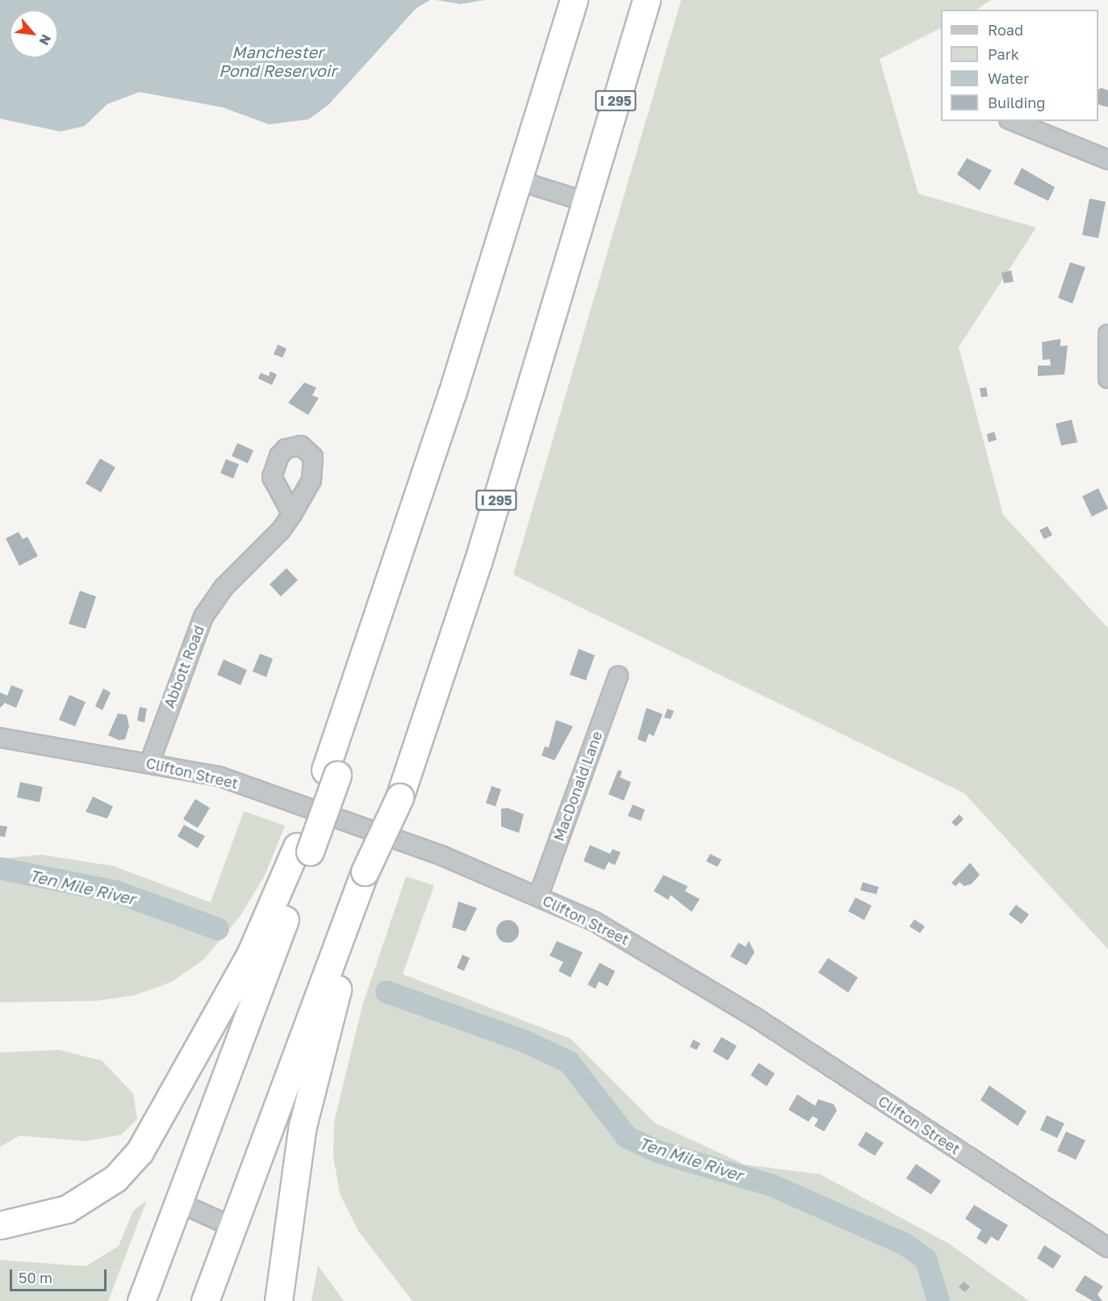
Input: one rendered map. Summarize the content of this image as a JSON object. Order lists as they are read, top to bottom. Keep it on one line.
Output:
{"streets":{"highway":["I 295"],"street":["Abbott Road","Clifton Street","MacDonald Lane"]},"crossings":[["Abbott Road","Clifton Street"],["Clifton Street","MacDonald Lane"]],"water":["Manchester Pond Reservoir","Ten Mile River"],"legend":["Road","Park","Water","Building"],"scale_bar":"50 m","north":"bottom right"}
